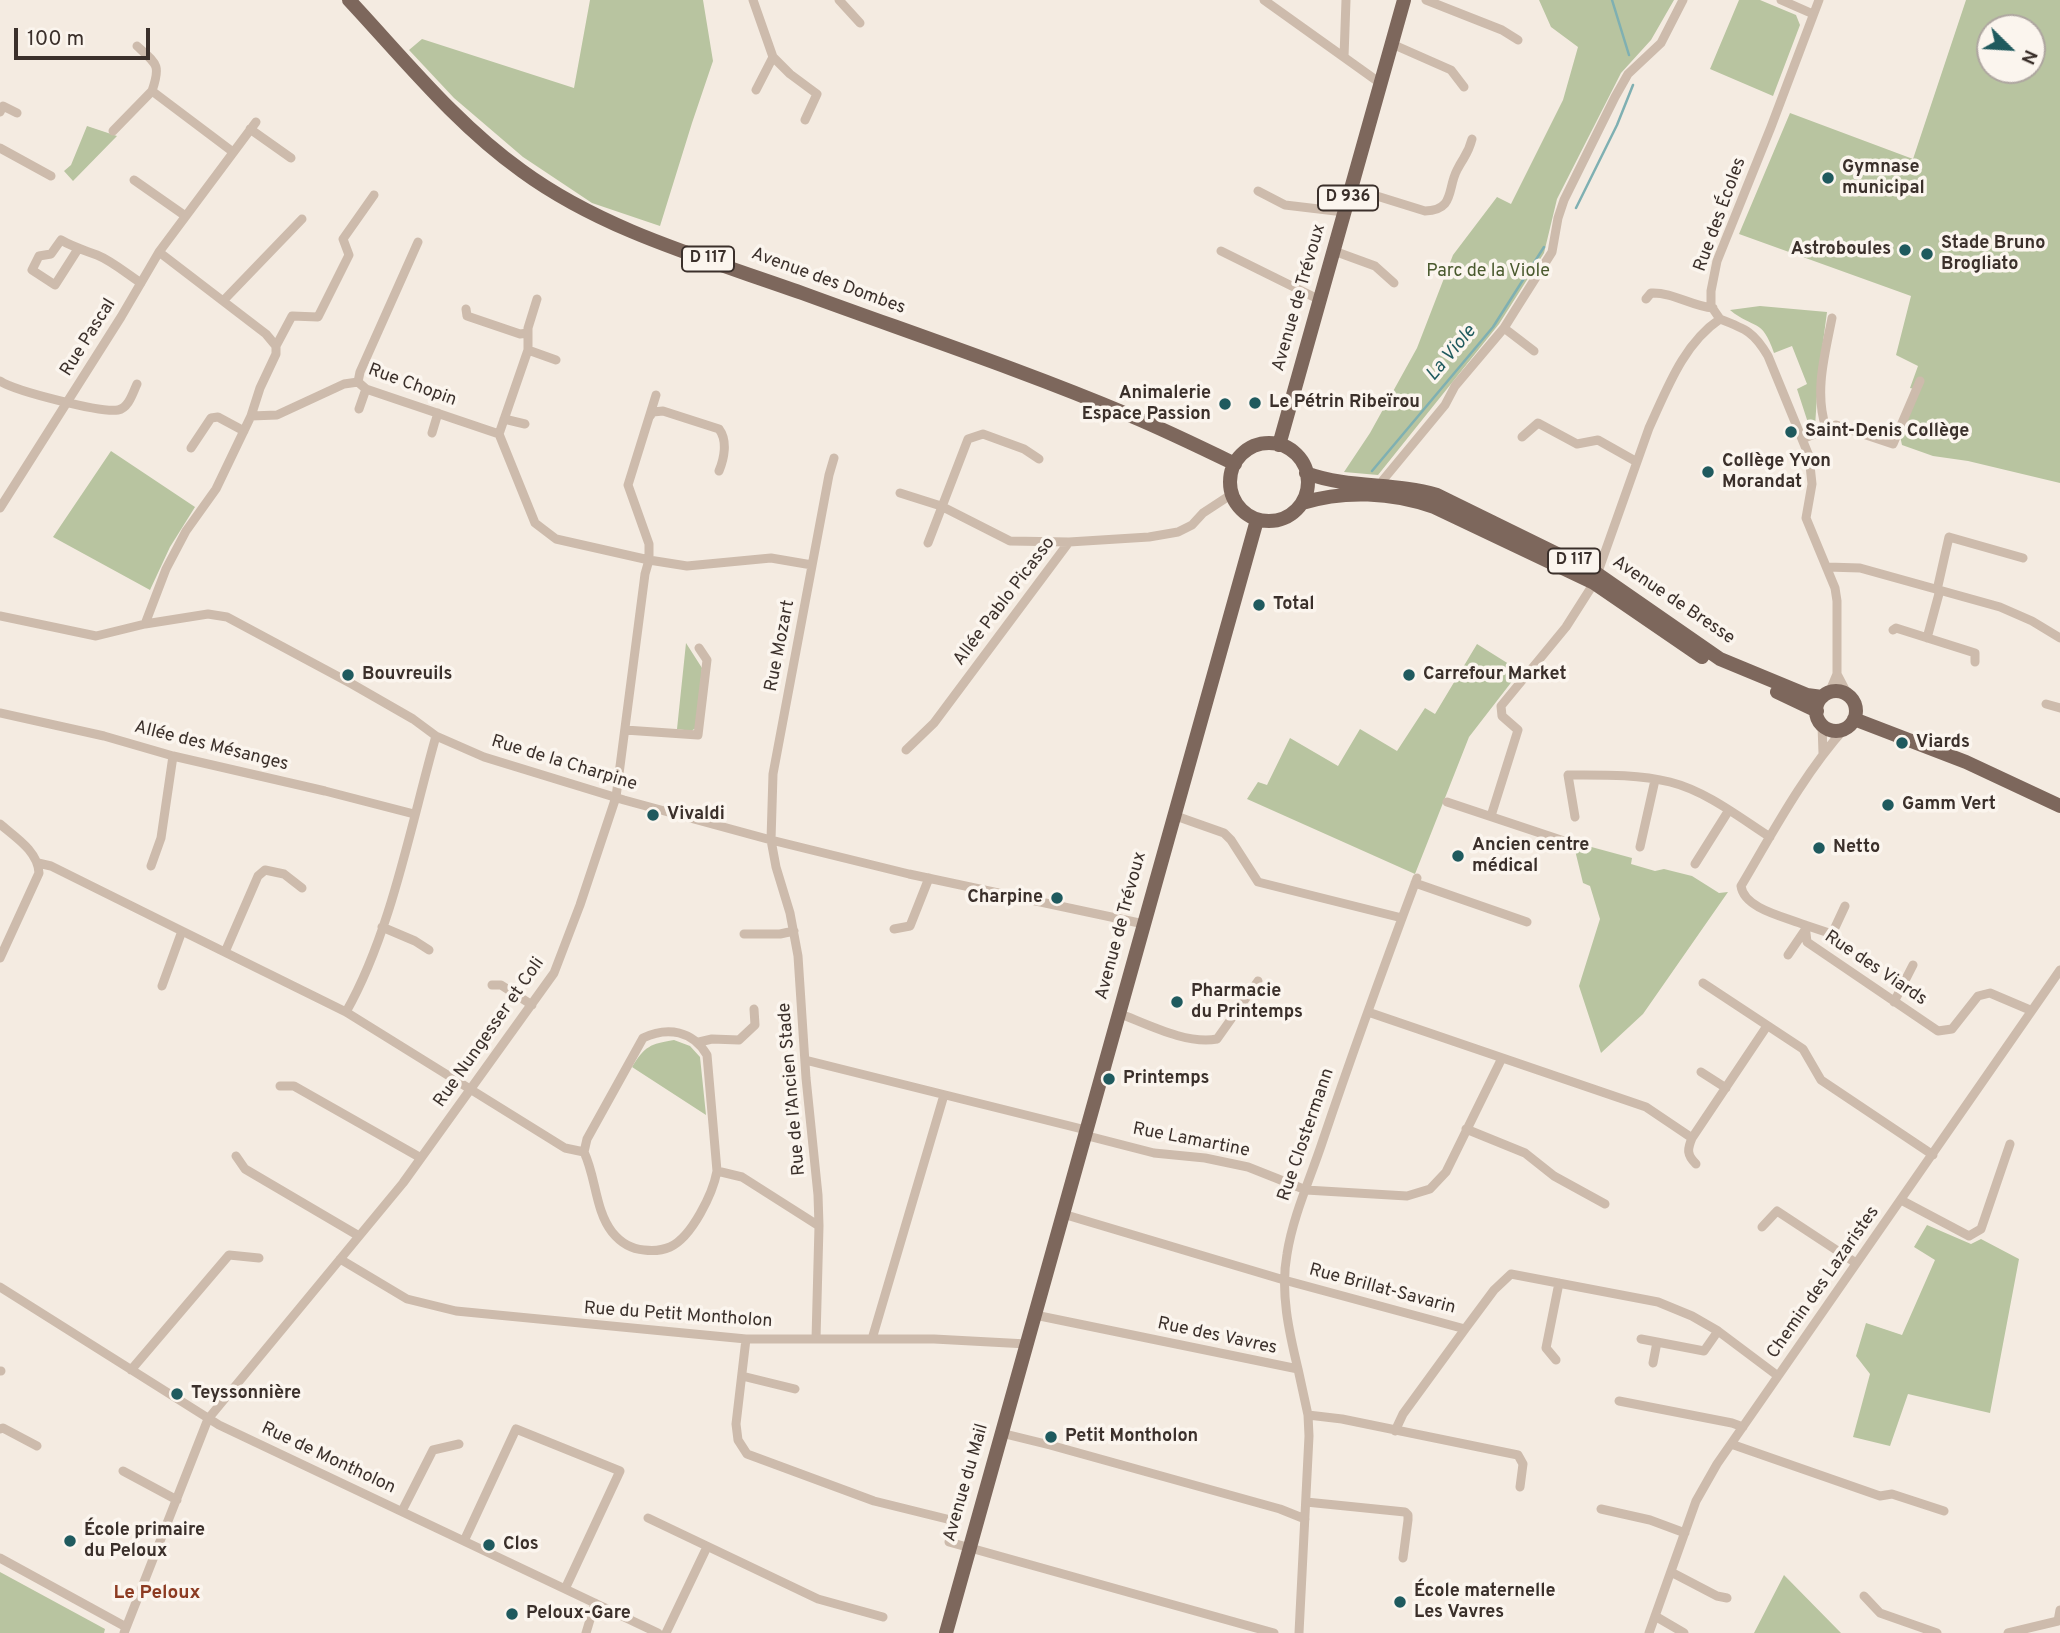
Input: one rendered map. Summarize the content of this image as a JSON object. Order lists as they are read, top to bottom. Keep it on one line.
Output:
{"streets":{"main road":["D 936","D 117","Avenue des Dombes","Avenue de Trévoux","Avenue de Bresse","Avenue du Mail"],"street":["Rue des Écoles","Rue Pascal","Rue Chopin","Allée Pablo Picasso","Rue Mozart","Allée des Mésanges","Rue de la Charpine","Rue des Viards","Rue Nungesser et Coli","Rue de l’Ancien Stade","Rue Clostermann","Rue Lamartine","Chemin des Lazaristes","Rue Brillat-Savarin","Rue du Petit Montholon","Rue des Vavres","Rue de Montholon"]},"crossings":[["Avenue des Dombes","Avenue de Trévoux"],["Avenue des Dombes","Avenue de Bresse"],["Avenue des Dombes","Allée Pablo Picasso"],["Avenue de Trévoux","Avenue de Bresse"],["Avenue de Trévoux","Allée Pablo Picasso"],["Avenue de Trévoux","Rue de la Charpine"],["Avenue de Trévoux","Rue Lamartine"],["Avenue de Trévoux","Rue Brillat-Savarin"],["Avenue de Trévoux","Rue du Petit Montholon"],["Avenue de Trévoux","Rue des Vavres"],["Avenue de Trévoux","Avenue du Mail"],["Avenue de Bresse","Allée Pablo Picasso"],["Avenue de Bresse","Rue des Viards"],["Rue Mozart","Rue de la Charpine"],["Rue Mozart","Rue de l’Ancien Stade"],["Rue de la Charpine","Rue Nungesser et Coli"],["Rue de la Charpine","Rue de l’Ancien Stade"],["Rue des Viards","Chemin des Lazaristes"],["Rue Nungesser et Coli","Rue du Petit Montholon"],["Rue Nungesser et Coli","Rue de Montholon"],["Rue de l’Ancien Stade","Rue Lamartine"],["Rue de l’Ancien Stade","Rue du Petit Montholon"],["Rue Clostermann","Rue Lamartine"],["Rue Clostermann","Rue Brillat-Savarin"],["Rue Clostermann","Rue des Vavres"],["Chemin des Lazaristes","Rue Brillat-Savarin"],["Rue du Petit Montholon","Avenue du Mail"]],"districts":["Le Peloux"],"water":["La Viole"],"parks":["Parc de la Viole"],"places":["Gymnase municipal","Astroboules","Stade Bruno Brogliato","Le Pétrin Ribeïrou","Animalerie Espace Passion","Saint-Denis Collège","Collège Yvon Morandat","Total","Bouvreuils","Carrefour Market","Viards","Gamm Vert","Vivaldi","Netto","Ancien centre médical","Charpine","Pharmacie du Printemps","Printemps","Teyssonnière","Petit Montholon","École primaire du Peloux","Clos","École maternelle Les Vavres","Peloux-Gare"],"scale_bar":"100 m","north":"bottom right"}
